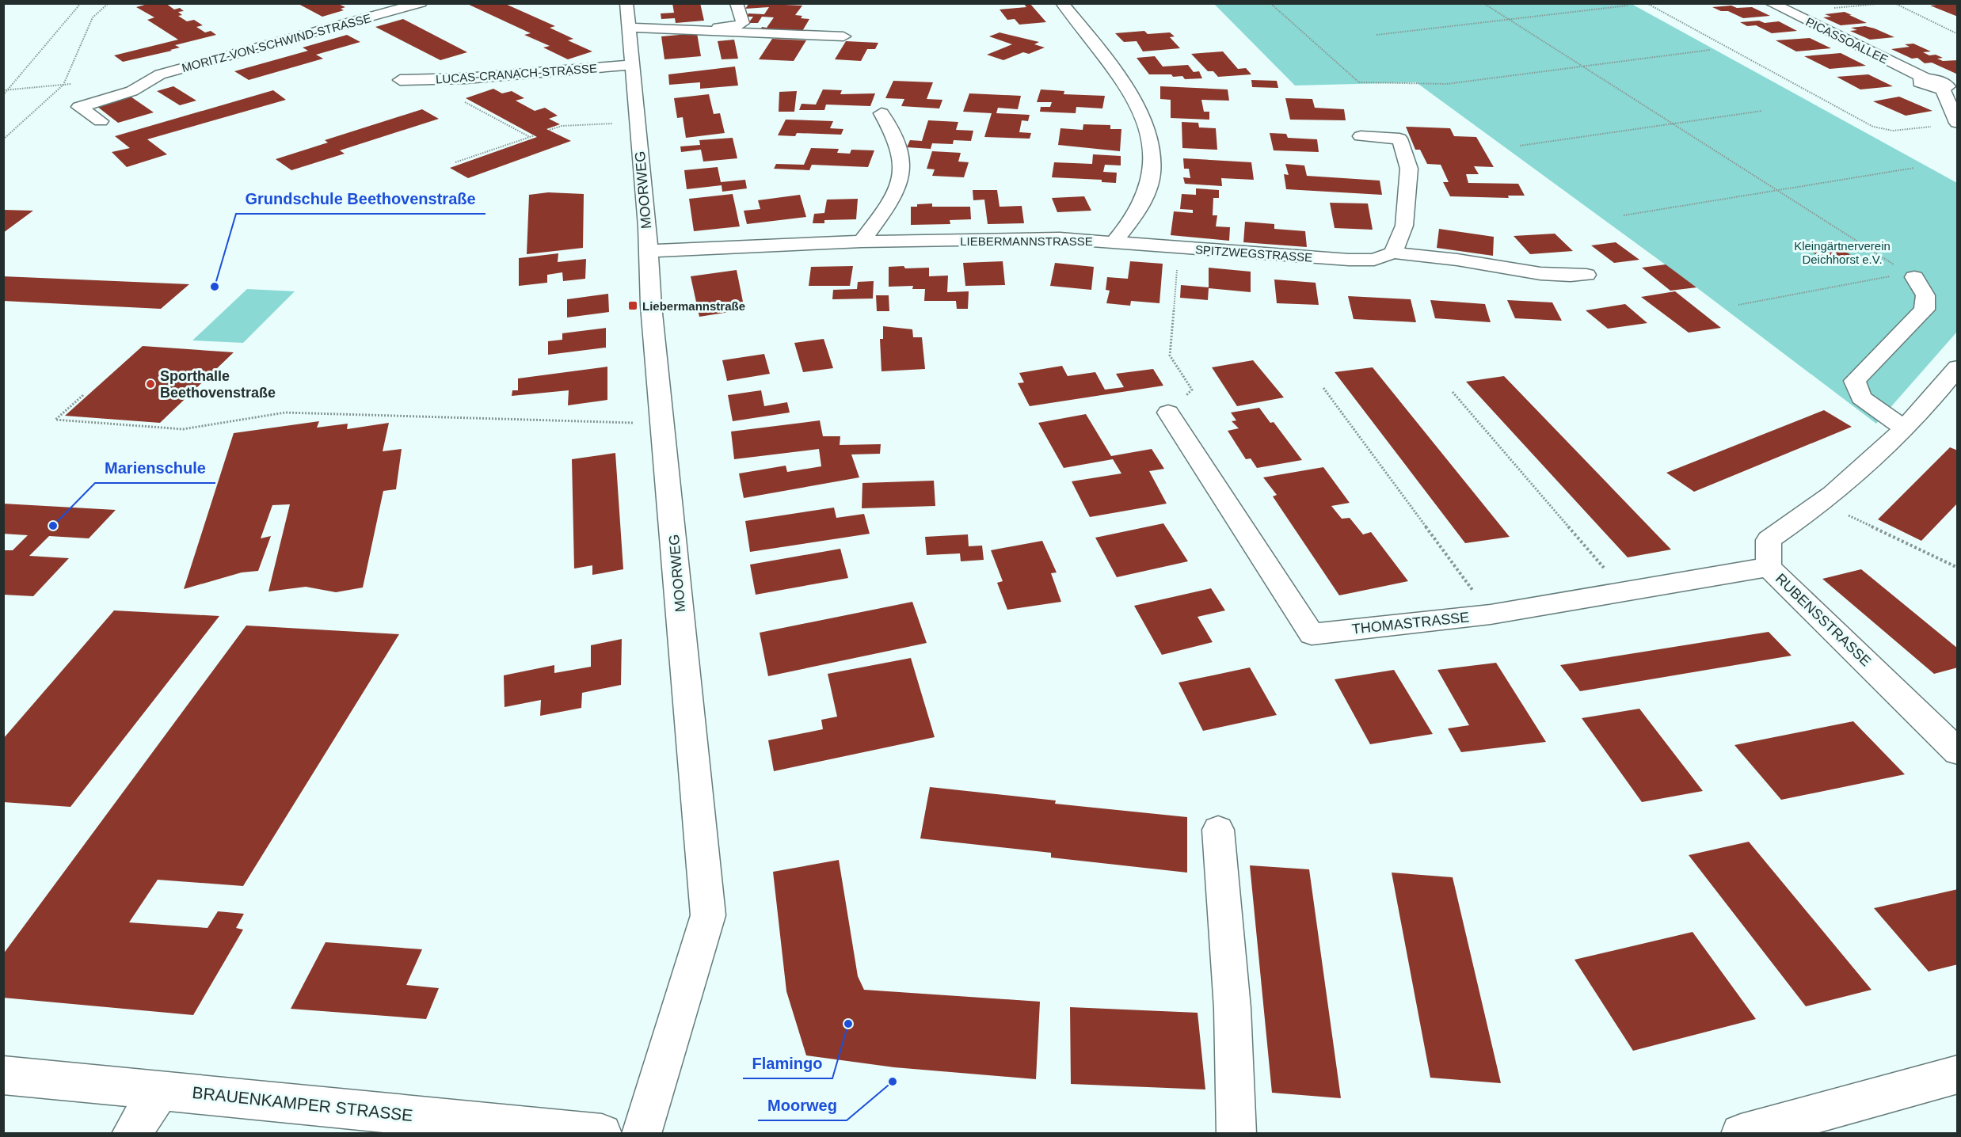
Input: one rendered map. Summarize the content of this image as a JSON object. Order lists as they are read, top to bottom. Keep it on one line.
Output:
{"streets":{"street":["PICASSOALLEE","MORITZ-VON-SCHWIND-STRASSE","LUCAS-CRANACH-STRASSE","MOORWEG","LIEBERMANNSTRASSE","SPITZWEGSTRASSE","RUBENSSTRASSE","THOMASTRASSE","BRAUENKAMPER STRASSE"]},"crossings":[["LUCAS-CRANACH-STRASSE","MOORWEG"],["MOORWEG","LIEBERMANNSTRASSE"],["LIEBERMANNSTRASSE","SPITZWEGSTRASSE"],["RUBENSSTRASSE","THOMASTRASSE"]],"parks":["Kleingärtnerverein Deichhorst e.V."],"places":{"other":["Grundschule Beethovenstraße","Sporthalle Beethovenstraße","Marienschule","Flamingo","Moorweg"],"transit":["Liebermannstraße"]}}
